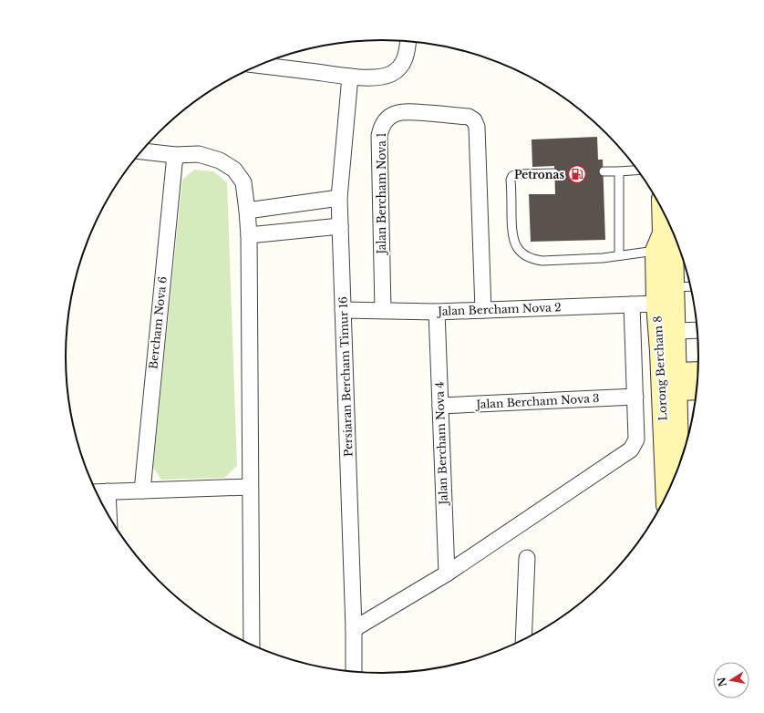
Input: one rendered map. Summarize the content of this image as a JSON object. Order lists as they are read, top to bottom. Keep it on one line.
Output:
{"streets":{"street":["Jalan Bercham Nova 1","Jalan Bercham Nova 2","Bercham Nova 6","Lorong Bercham 8","Persiaran Bercham Timur 16","Jalan Bercham Nova 3","Jalan Bercham Nova 4"]},"crossings":[["Jalan Bercham Nova 1","Jalan Bercham Nova 2"],["Jalan Bercham Nova 2","Lorong Bercham 8"],["Jalan Bercham Nova 2","Persiaran Bercham Timur 16"],["Jalan Bercham Nova 2","Jalan Bercham Nova 4"],["Jalan Bercham Nova 3","Jalan Bercham Nova 4"]],"places":{"fuel station":["Petronas"]},"north":"left"}
